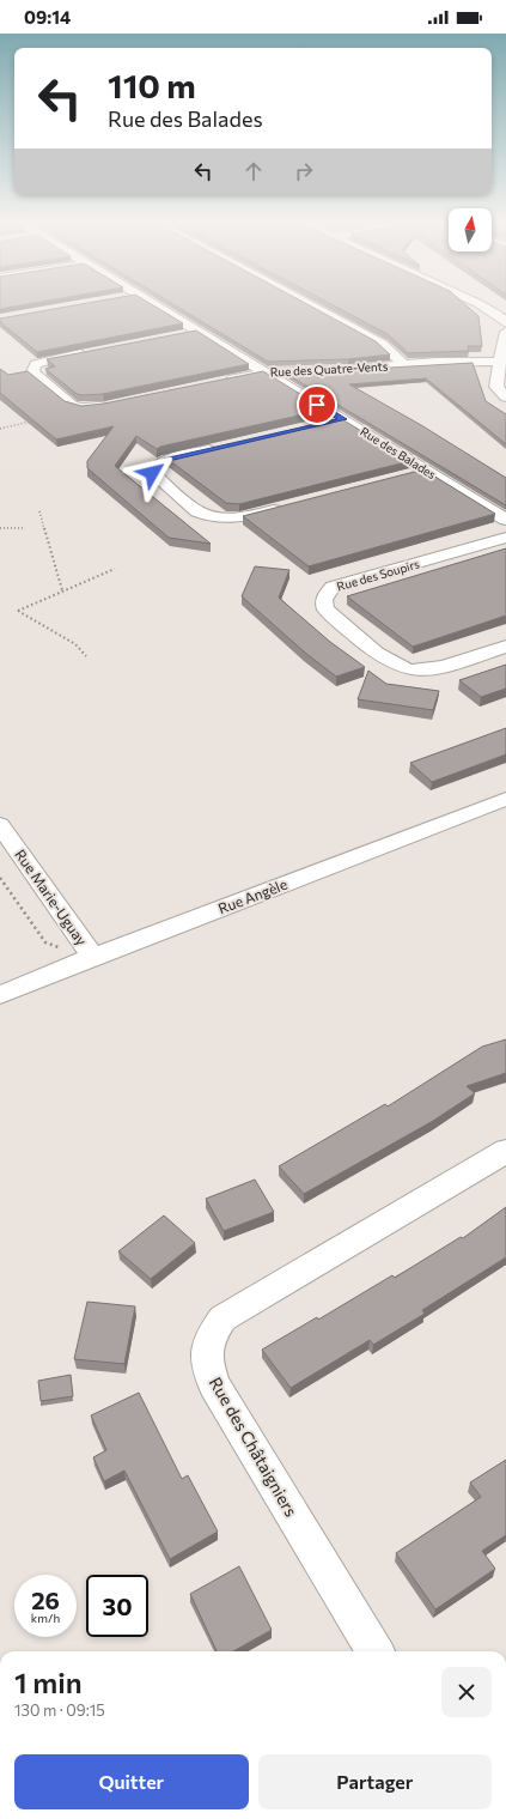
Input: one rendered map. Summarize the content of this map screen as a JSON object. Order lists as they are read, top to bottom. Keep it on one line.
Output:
{"streets":{"street":["Rue des Quatre-Vents","Rue des Balades","Rue des Soupirs","Rue Angèle","Rue Marie-Uguay","Rue des Châtaigniers"]},"crossings":[["Rue des Quatre-Vents","Rue des Balades"],["Rue Angèle","Rue Marie-Uguay"]],"north":"top","page":{"status":"09:14","turn":["110 m","Rue des Balades"],"speed":"26 km/h","limit":"30","heading":["1 min","130 m · 09:15"],"buttons":["Quitter","Partager"]}}
